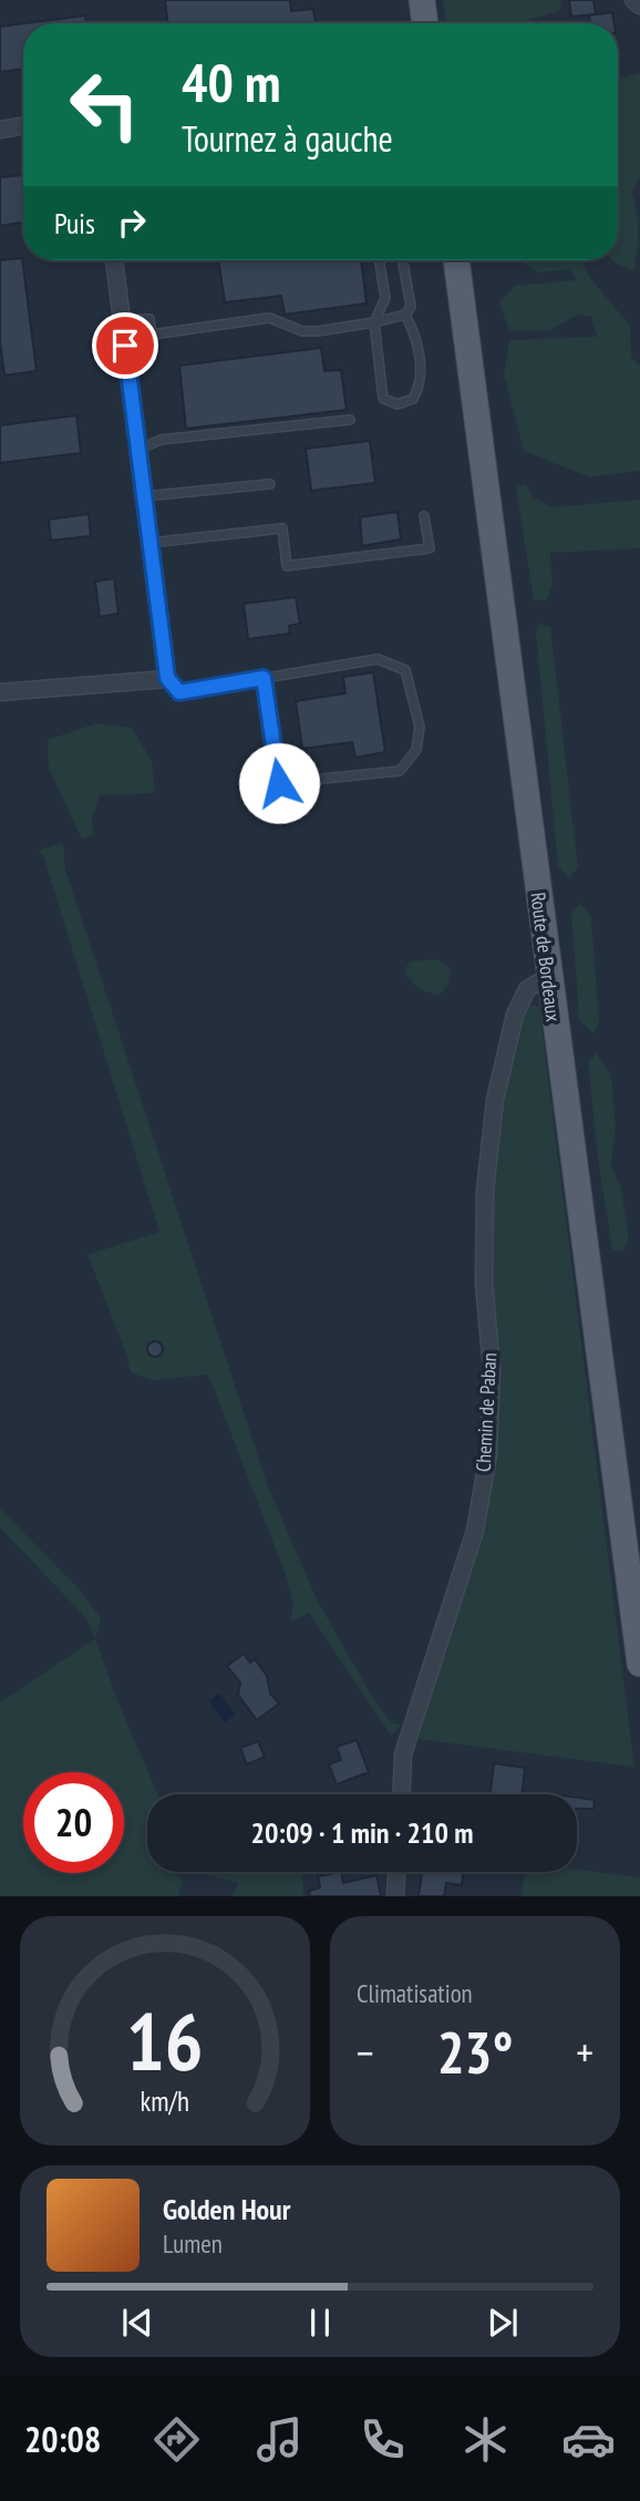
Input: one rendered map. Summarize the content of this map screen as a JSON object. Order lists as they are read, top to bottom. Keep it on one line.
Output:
{"streets":{"main road":["Route de Bordeaux"],"street":["Chemin de Paban"]},"crossings":[["Route de Bordeaux","Chemin de Paban"]],"page":{"turn":["40 m","Tournez à gauche"],"then":"Puis","limit":"20","trip":"20:09 · 1 min · 210 m","tile":"Climatisation","heat":["−","23°","+"],"song":["Golden Hour","Lumen"],"tabs":"20:08","gauge":["16","km/h"]}}
